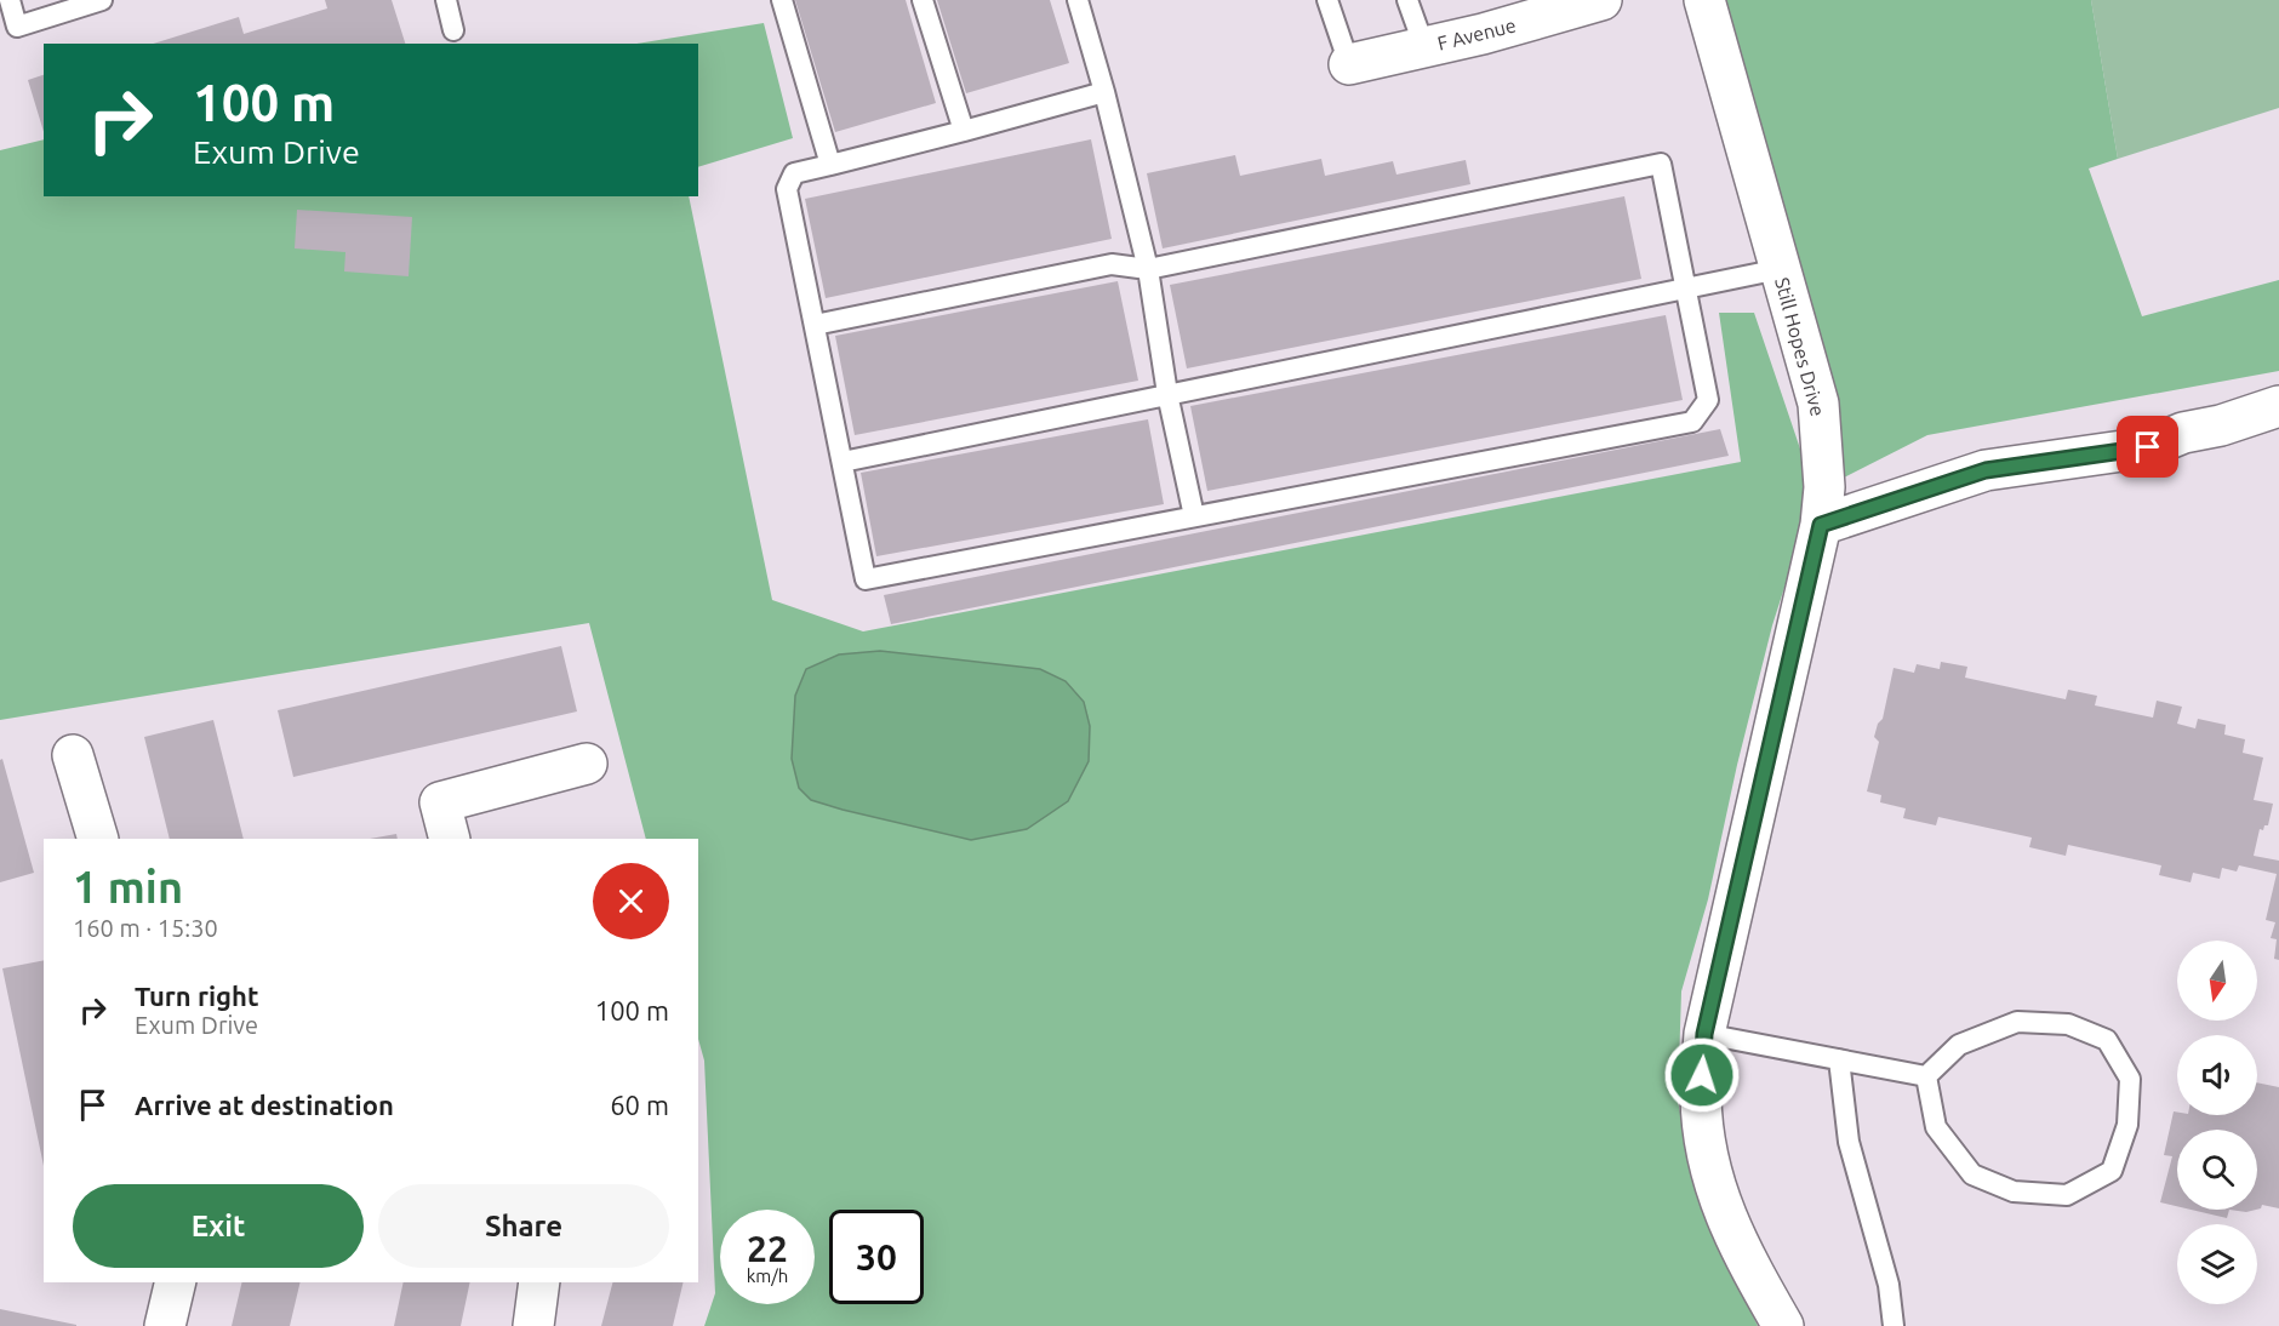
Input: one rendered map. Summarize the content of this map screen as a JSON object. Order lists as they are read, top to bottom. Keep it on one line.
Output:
{"streets":{"street":["F Avenue","Still Hopes Drive"]},"north":"bottom","page":{"turn":["100 m","Exum Drive"],"heading":["1 min","160 m · 15:30"],"list":[{"name":"Turn right","note":"Exum Drive","value":"100 m"},{"name":"Arrive at destination","value":"60 m"}],"buttons":["Exit","Share"],"speed":"22 km/h","limit":"30"}}
